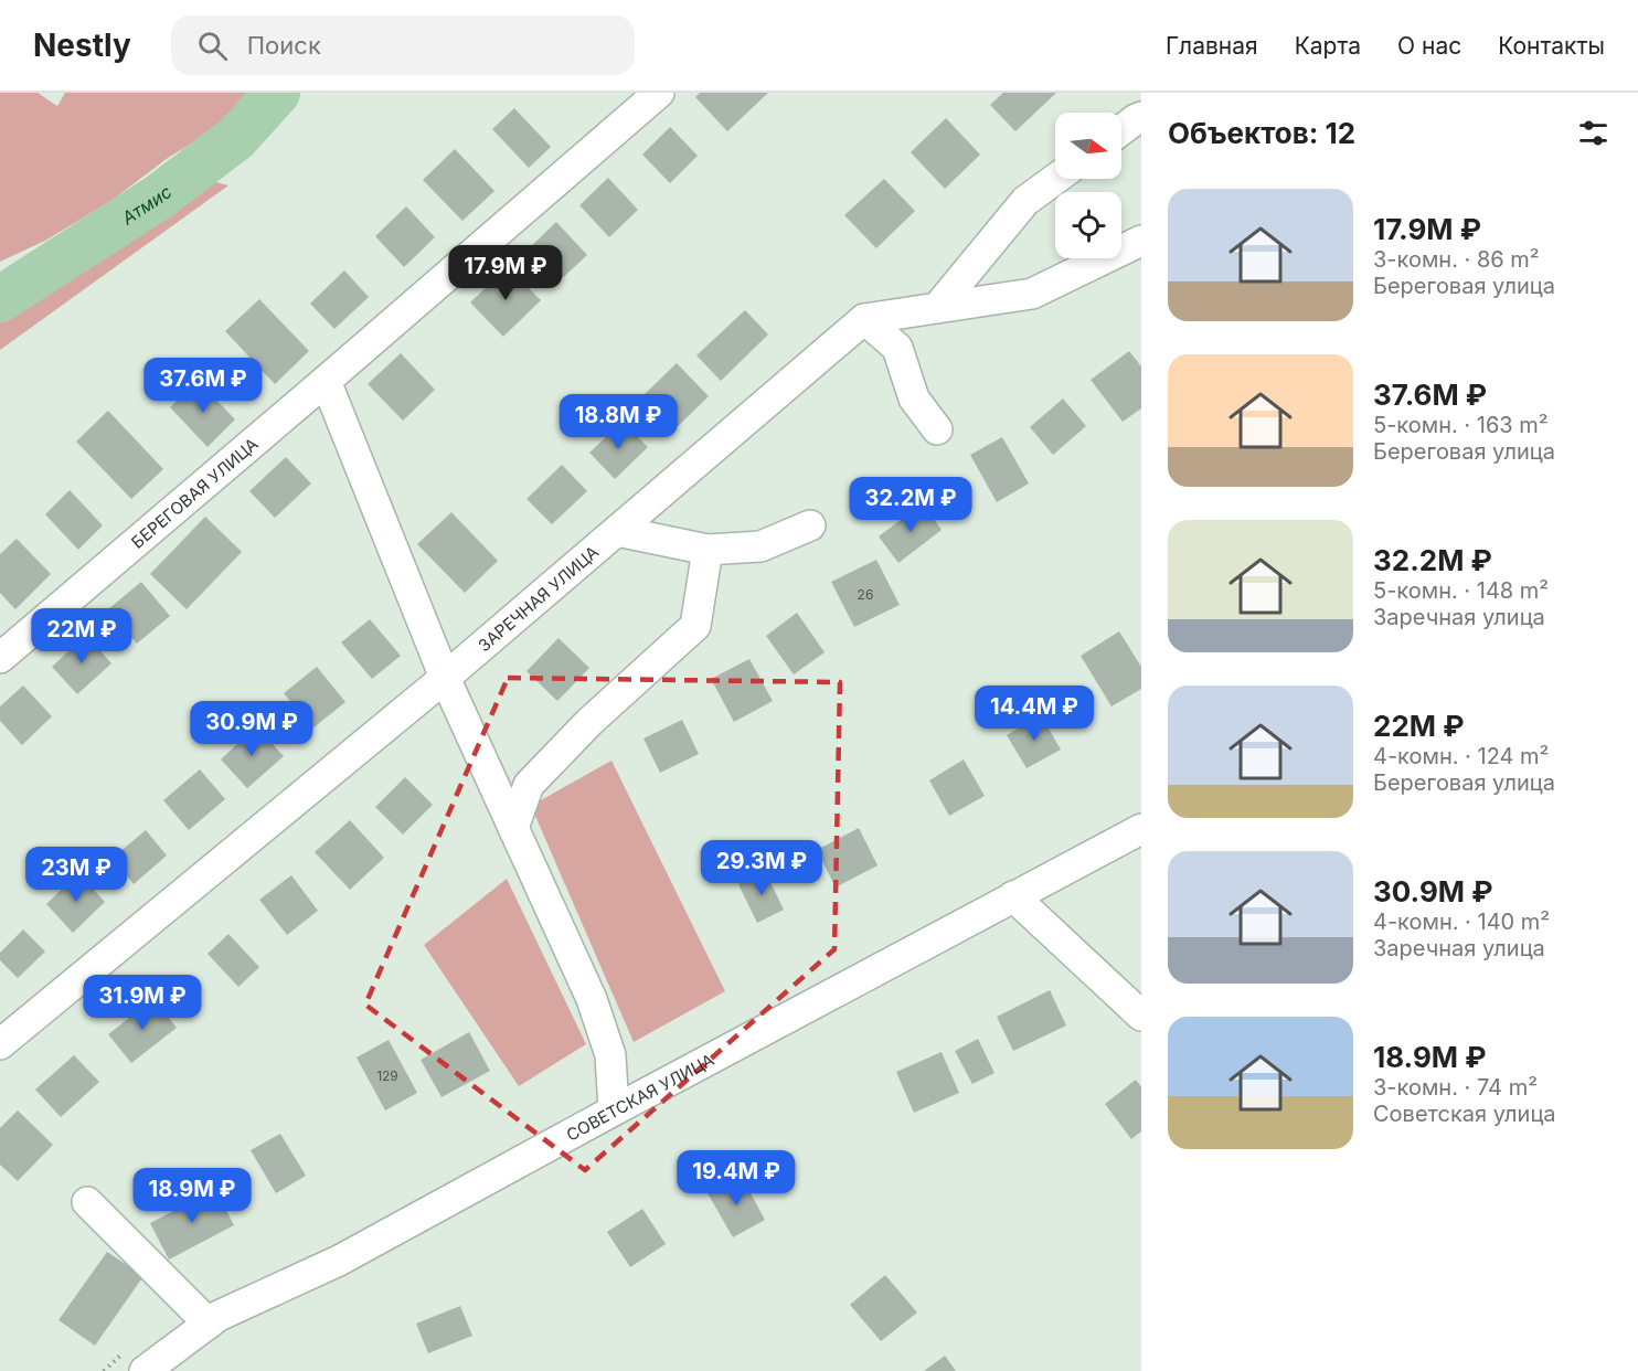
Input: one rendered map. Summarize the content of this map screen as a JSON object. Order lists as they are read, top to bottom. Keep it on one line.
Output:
{"streets":{"street":["БЕРЕГОВАЯ УЛИЦА","ЗАРЕЧНАЯ УЛИЦА","СОВЕТСКАЯ УЛИЦА"]},"water":["Атмис"],"house_numbers":["26","129"],"north":"right","page":{"header":"Nestly","search":"Поиск","nav":["Главная","Карта","О нас","Контакты"],"heading":"Объектов: 12","list":[{"name":"17.9M ₽","note":"3-комн. · 86 m² · Береговая улица"},{"name":"37.6M ₽","note":"5-комн. · 163 m² · Береговая улица"},{"name":"32.2M ₽","note":"5-комн. · 148 m² · Заречная улица"},{"name":"22M ₽","note":"4-комн. · 124 m² · Береговая улица"},{"name":"30.9M ₽","note":"4-комн. · 140 m² · Заречная улица"},{"name":"18.9M ₽","note":"3-комн. · 74 m² · Советская улица"}],"price":["17.9M ₽","37.6M ₽","18.8M ₽","32.2M ₽","22M ₽","14.4M ₽","30.9M ₽","29.3M ₽","23M ₽","31.9M ₽","19.4M ₽","18.9M ₽"]}}
